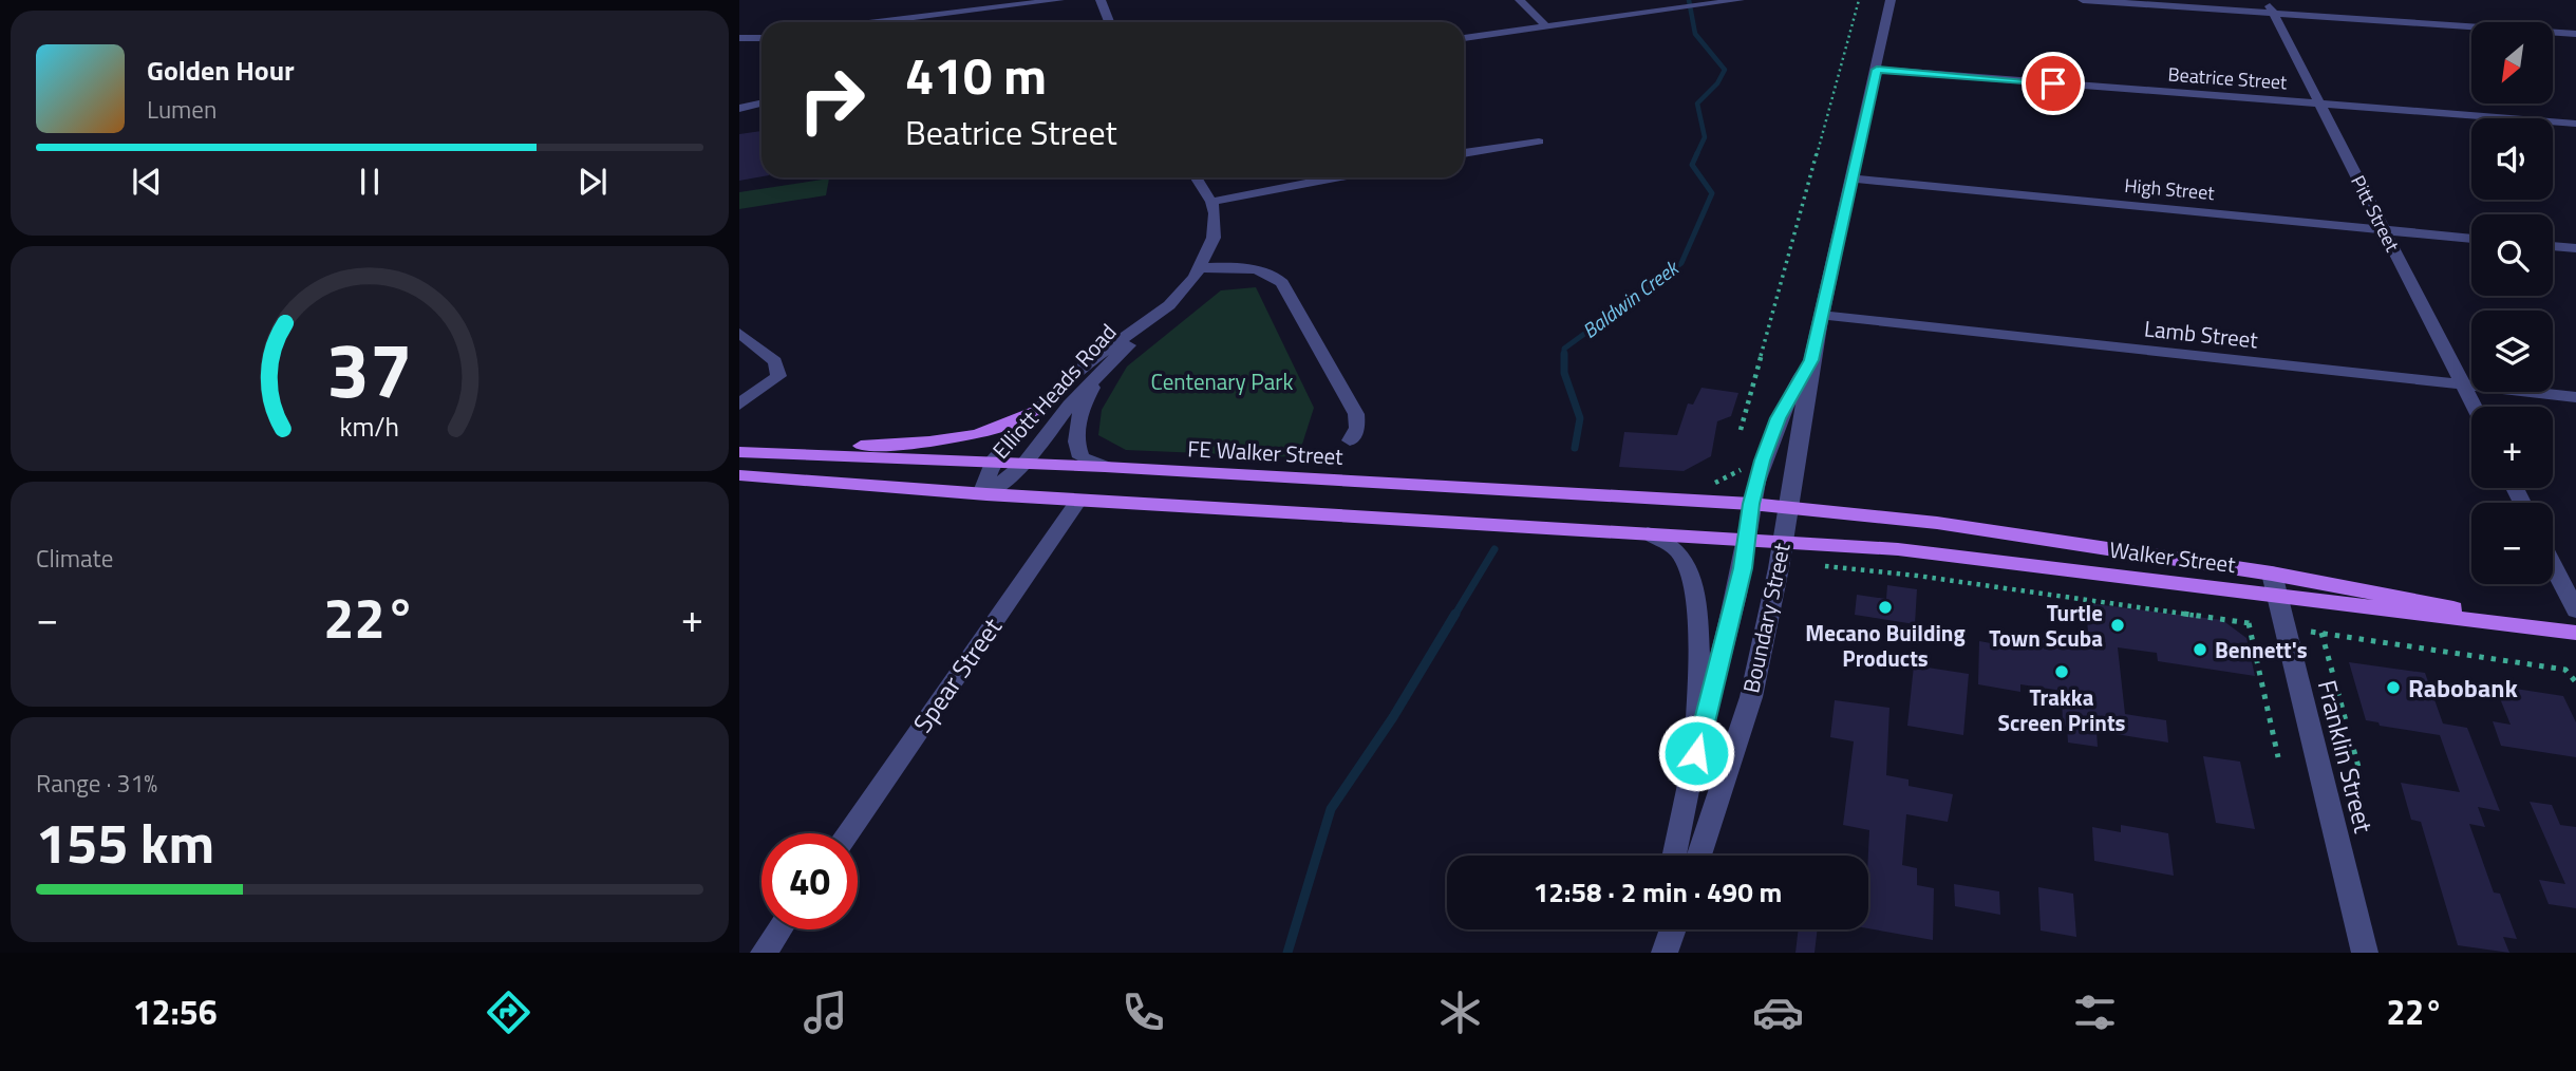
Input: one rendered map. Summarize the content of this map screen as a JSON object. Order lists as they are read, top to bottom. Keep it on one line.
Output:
{"streets":{"main road":["FE Walker Street","Walker Street"],"street":["Beatrice Street","High Street","Pitt Street","Lamb Street","Elliott Heads Road","Boundary Street","Spear Street","Franklin Street"]},"crossings":[["Beatrice Street","Pitt Street"],["Beatrice Street","Boundary Street"],["High Street","Pitt Street"],["High Street","Boundary Street"],["Pitt Street","Lamb Street"],["Lamb Street","Boundary Street"],["Elliott Heads Road","FE Walker Street"],["FE Walker Street","Walker Street"],["FE Walker Street","Boundary Street"],["Walker Street","Boundary Street"],["Walker Street","Franklin Street"]],"water":["Baldwin Creek"],"parks":["Centenary Park"],"places":["Mecano Building Products","Turtle Town Scuba","Bennett's","Trakka Screen Prints","Rabobank"],"north":"bottom left","page":{"map_buttons":["+","−"],"turn":["410 m","Beatrice Street"],"song":["Golden Hour","Lumen"],"tile":["Climate",["Range · 31%","155 km"]],"heat":["−","22°","+"],"limit":"40","trip":"12:58 · 2 min · 490 m","tabs":["12:56","22°"],"gauge":["37","km/h"]}}
